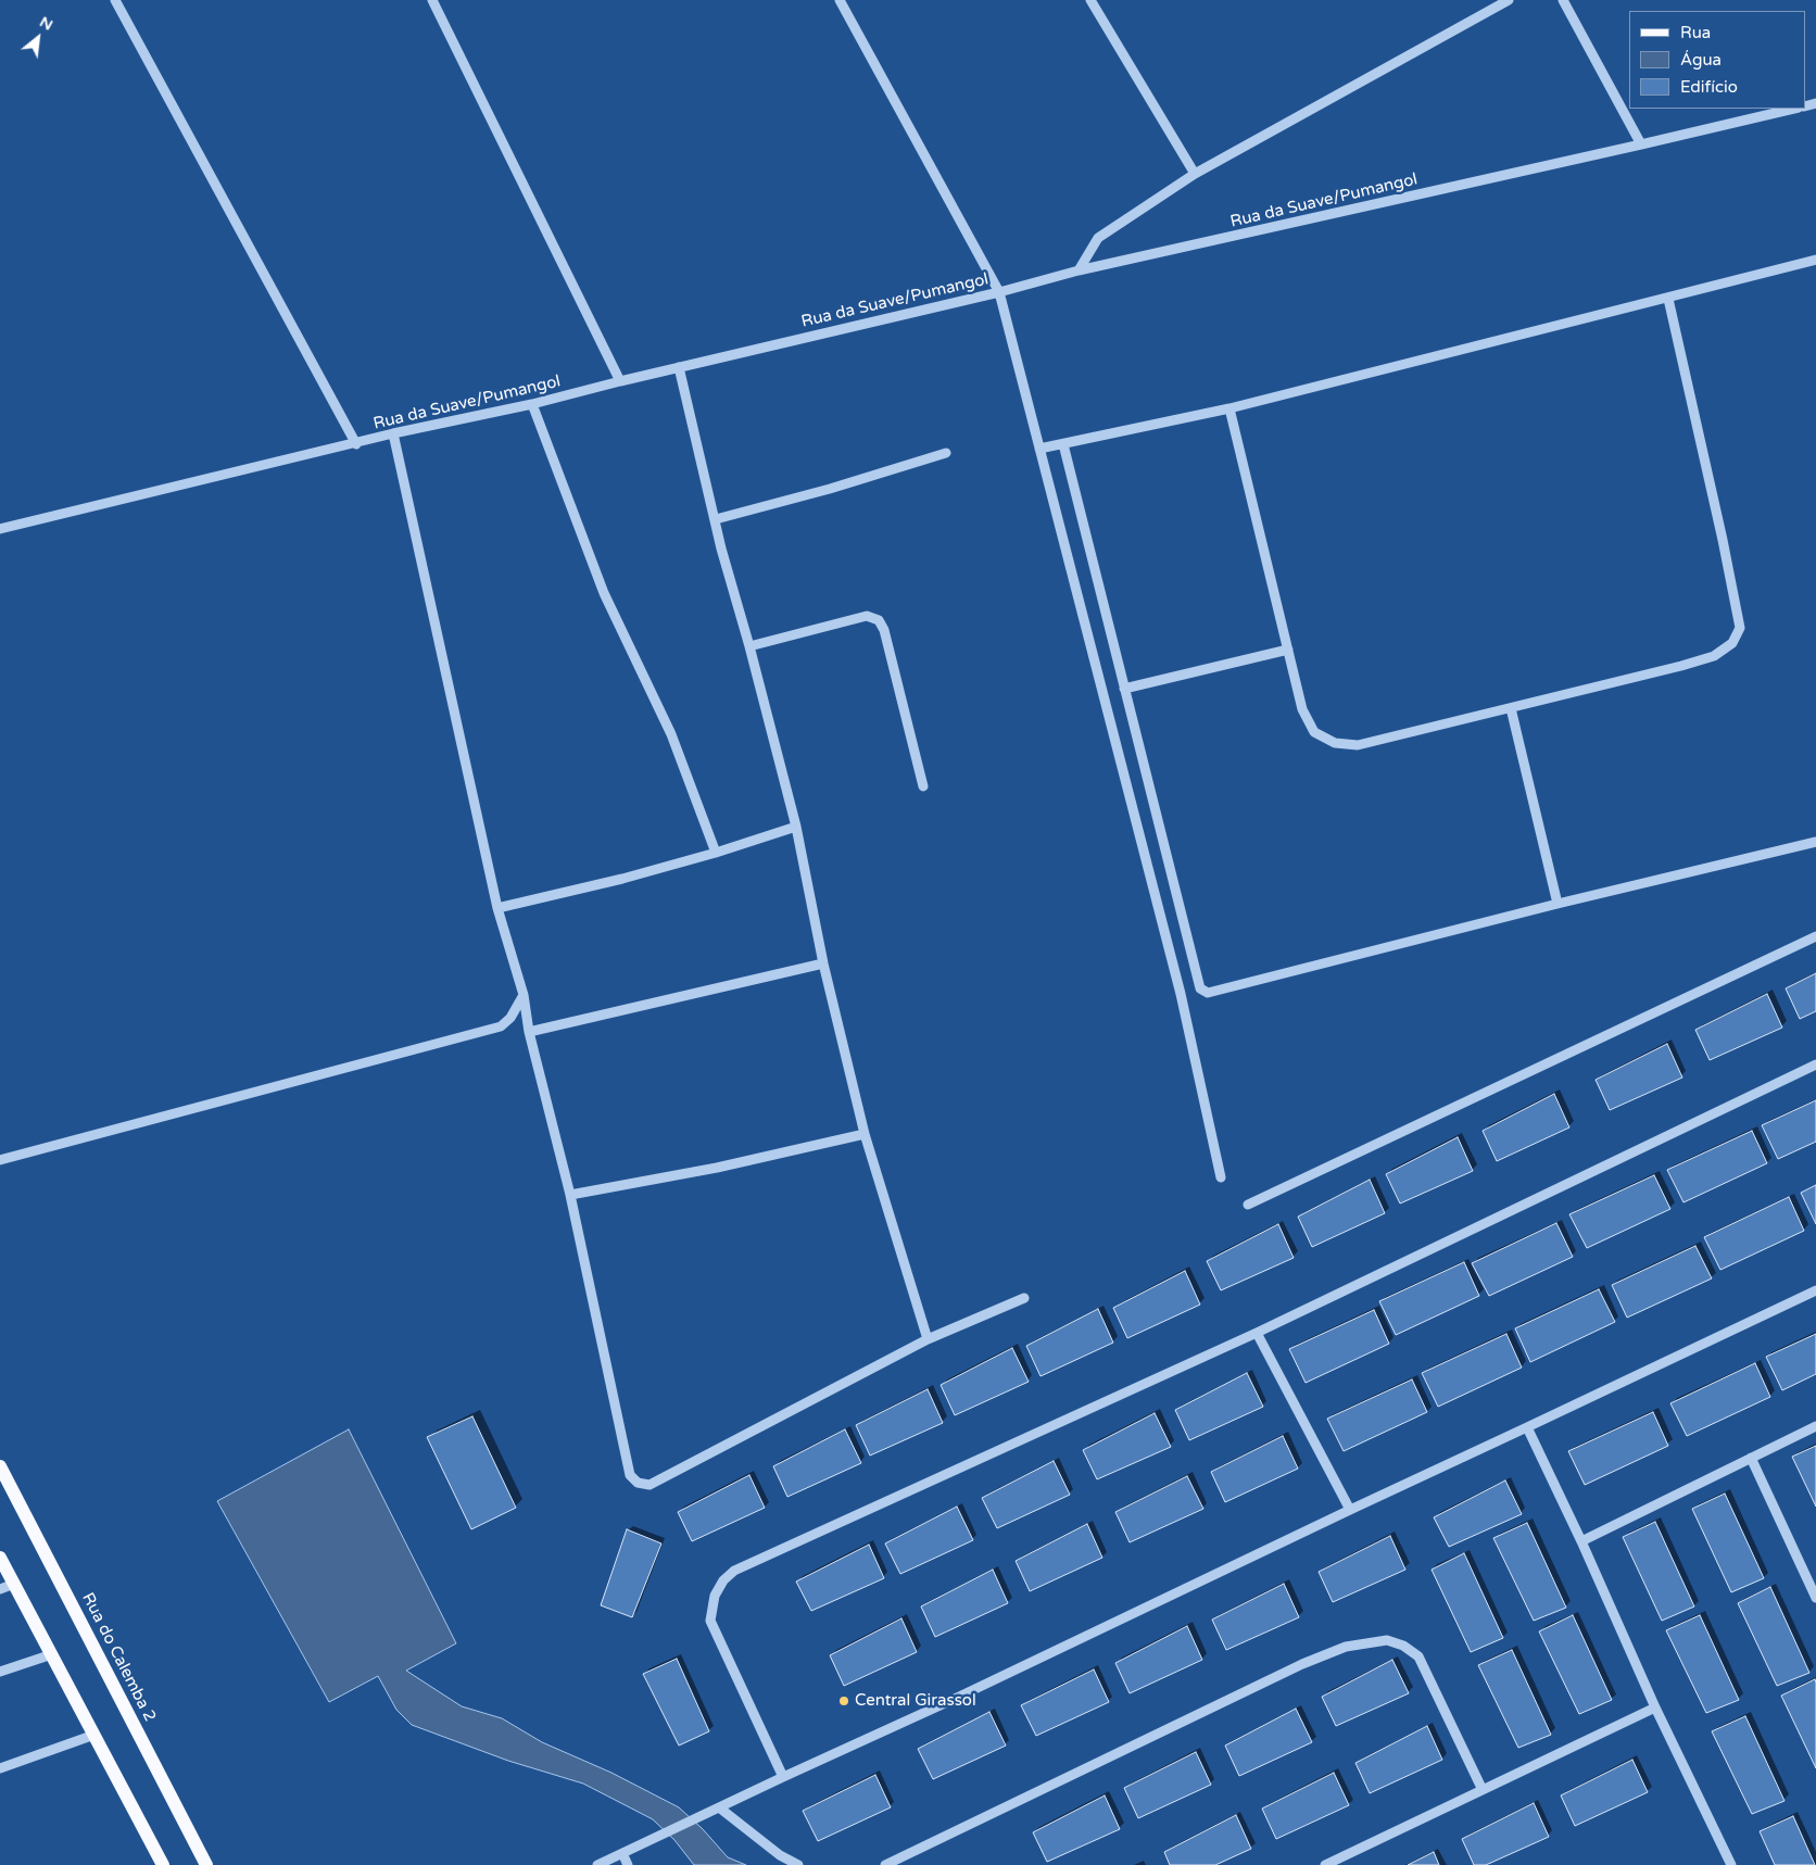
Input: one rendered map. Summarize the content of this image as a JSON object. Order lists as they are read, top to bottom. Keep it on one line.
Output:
{"streets":{"main road":["Rua do Calemba 2"],"street":["Rua da Suave/Pumangol"]},"places":["Central Girassol"],"legend":["Rua","Água","Edifício"],"north":"top right"}
